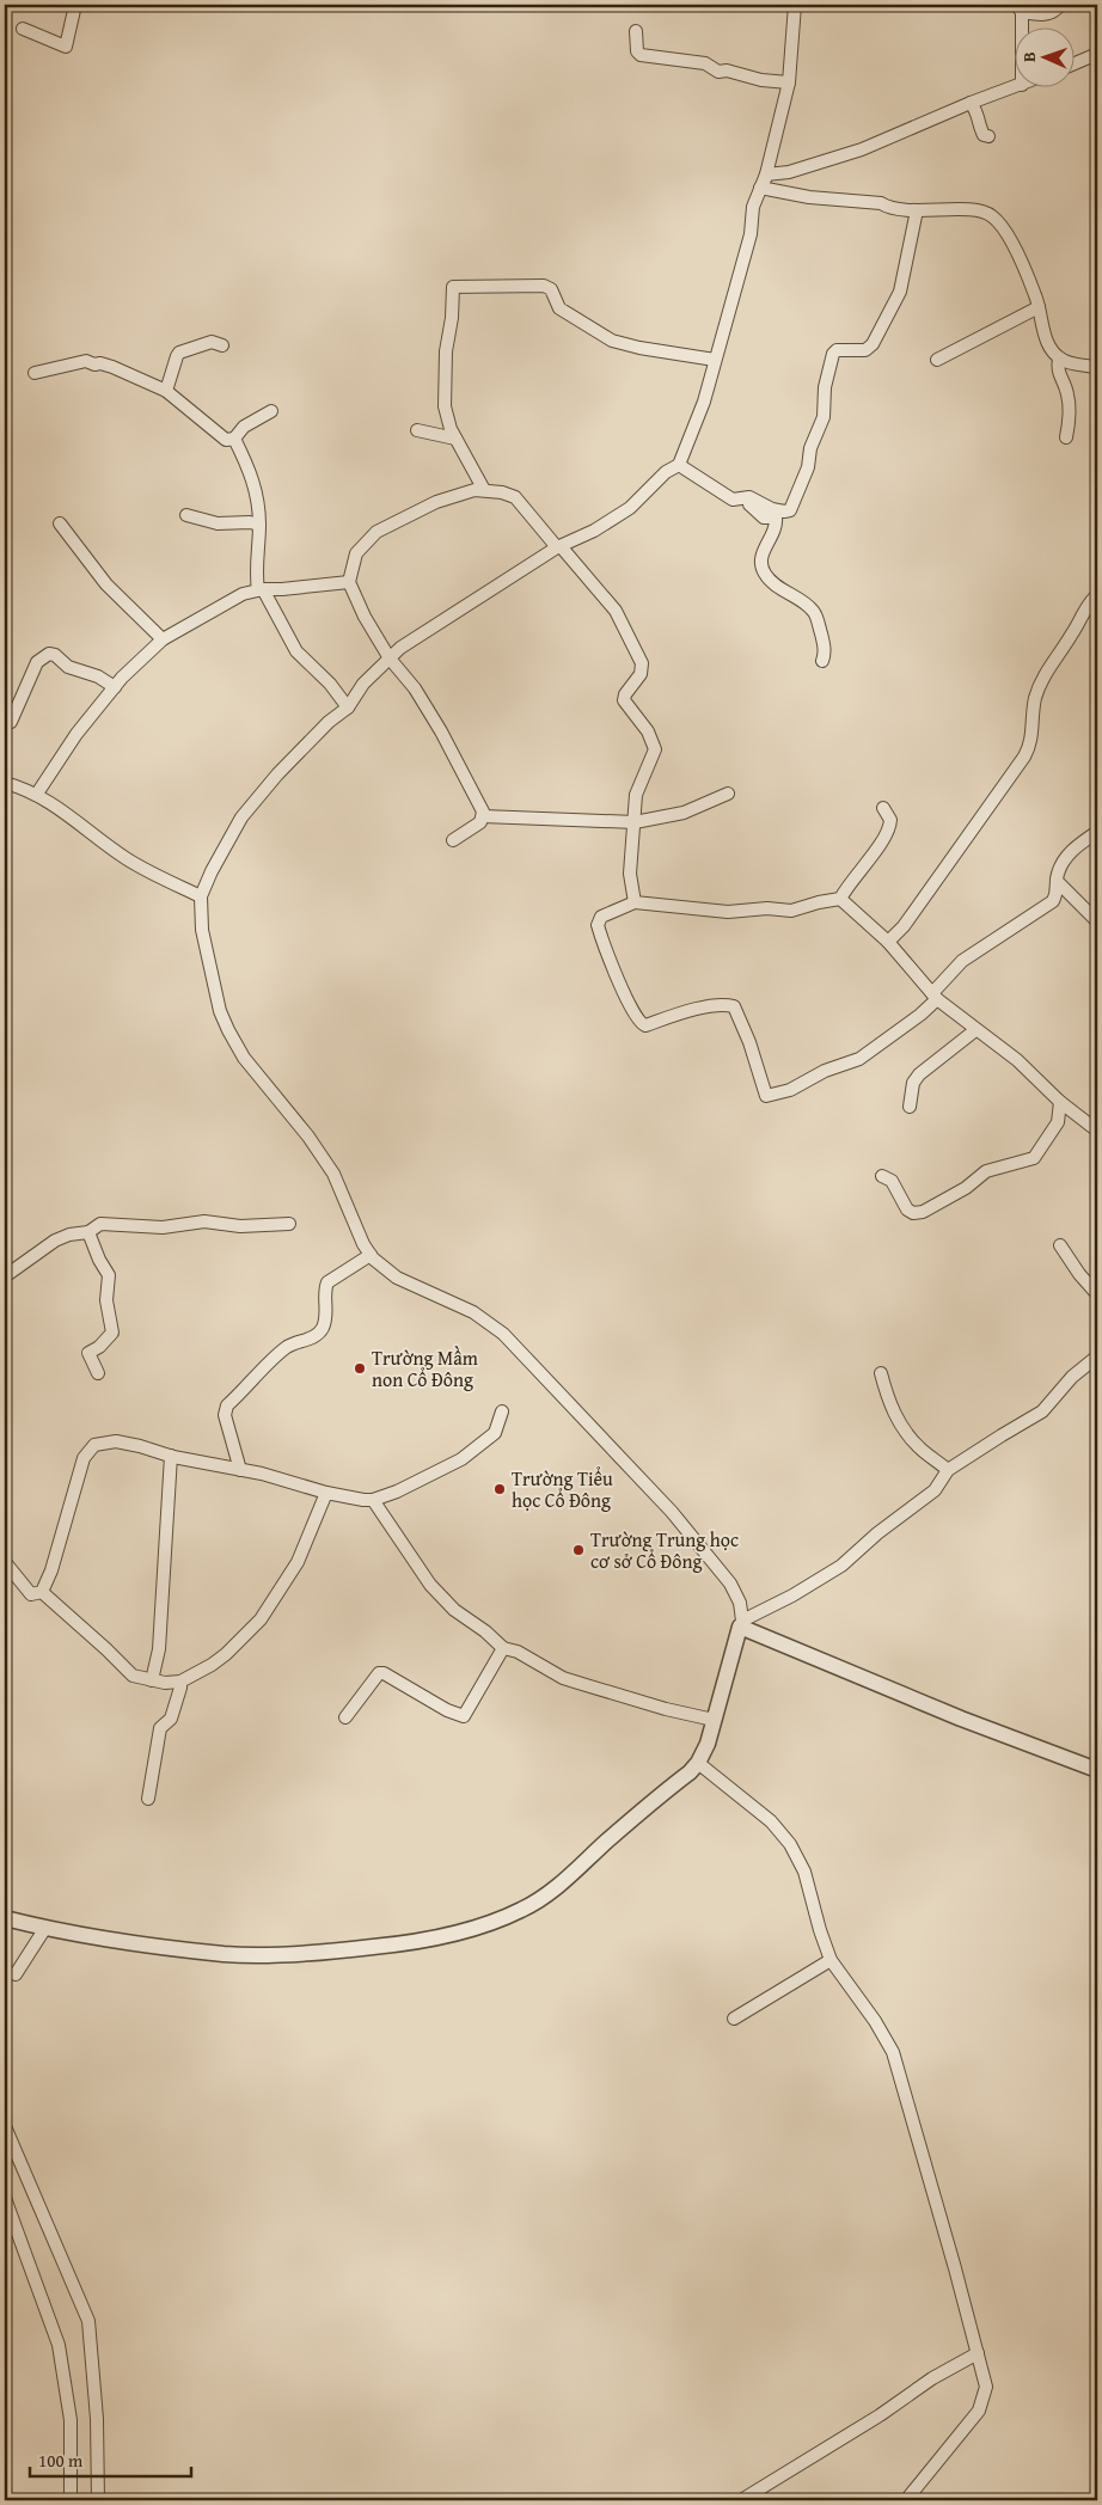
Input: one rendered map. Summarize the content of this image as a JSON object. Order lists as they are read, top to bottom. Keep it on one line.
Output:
{"places":["Trường Mầm non Cổ Đông","Trường Tiểu học Cổ Đông","Trường Trung học cơ sở Cổ Đông"],"scale_bar":"100 m","north":"left"}
